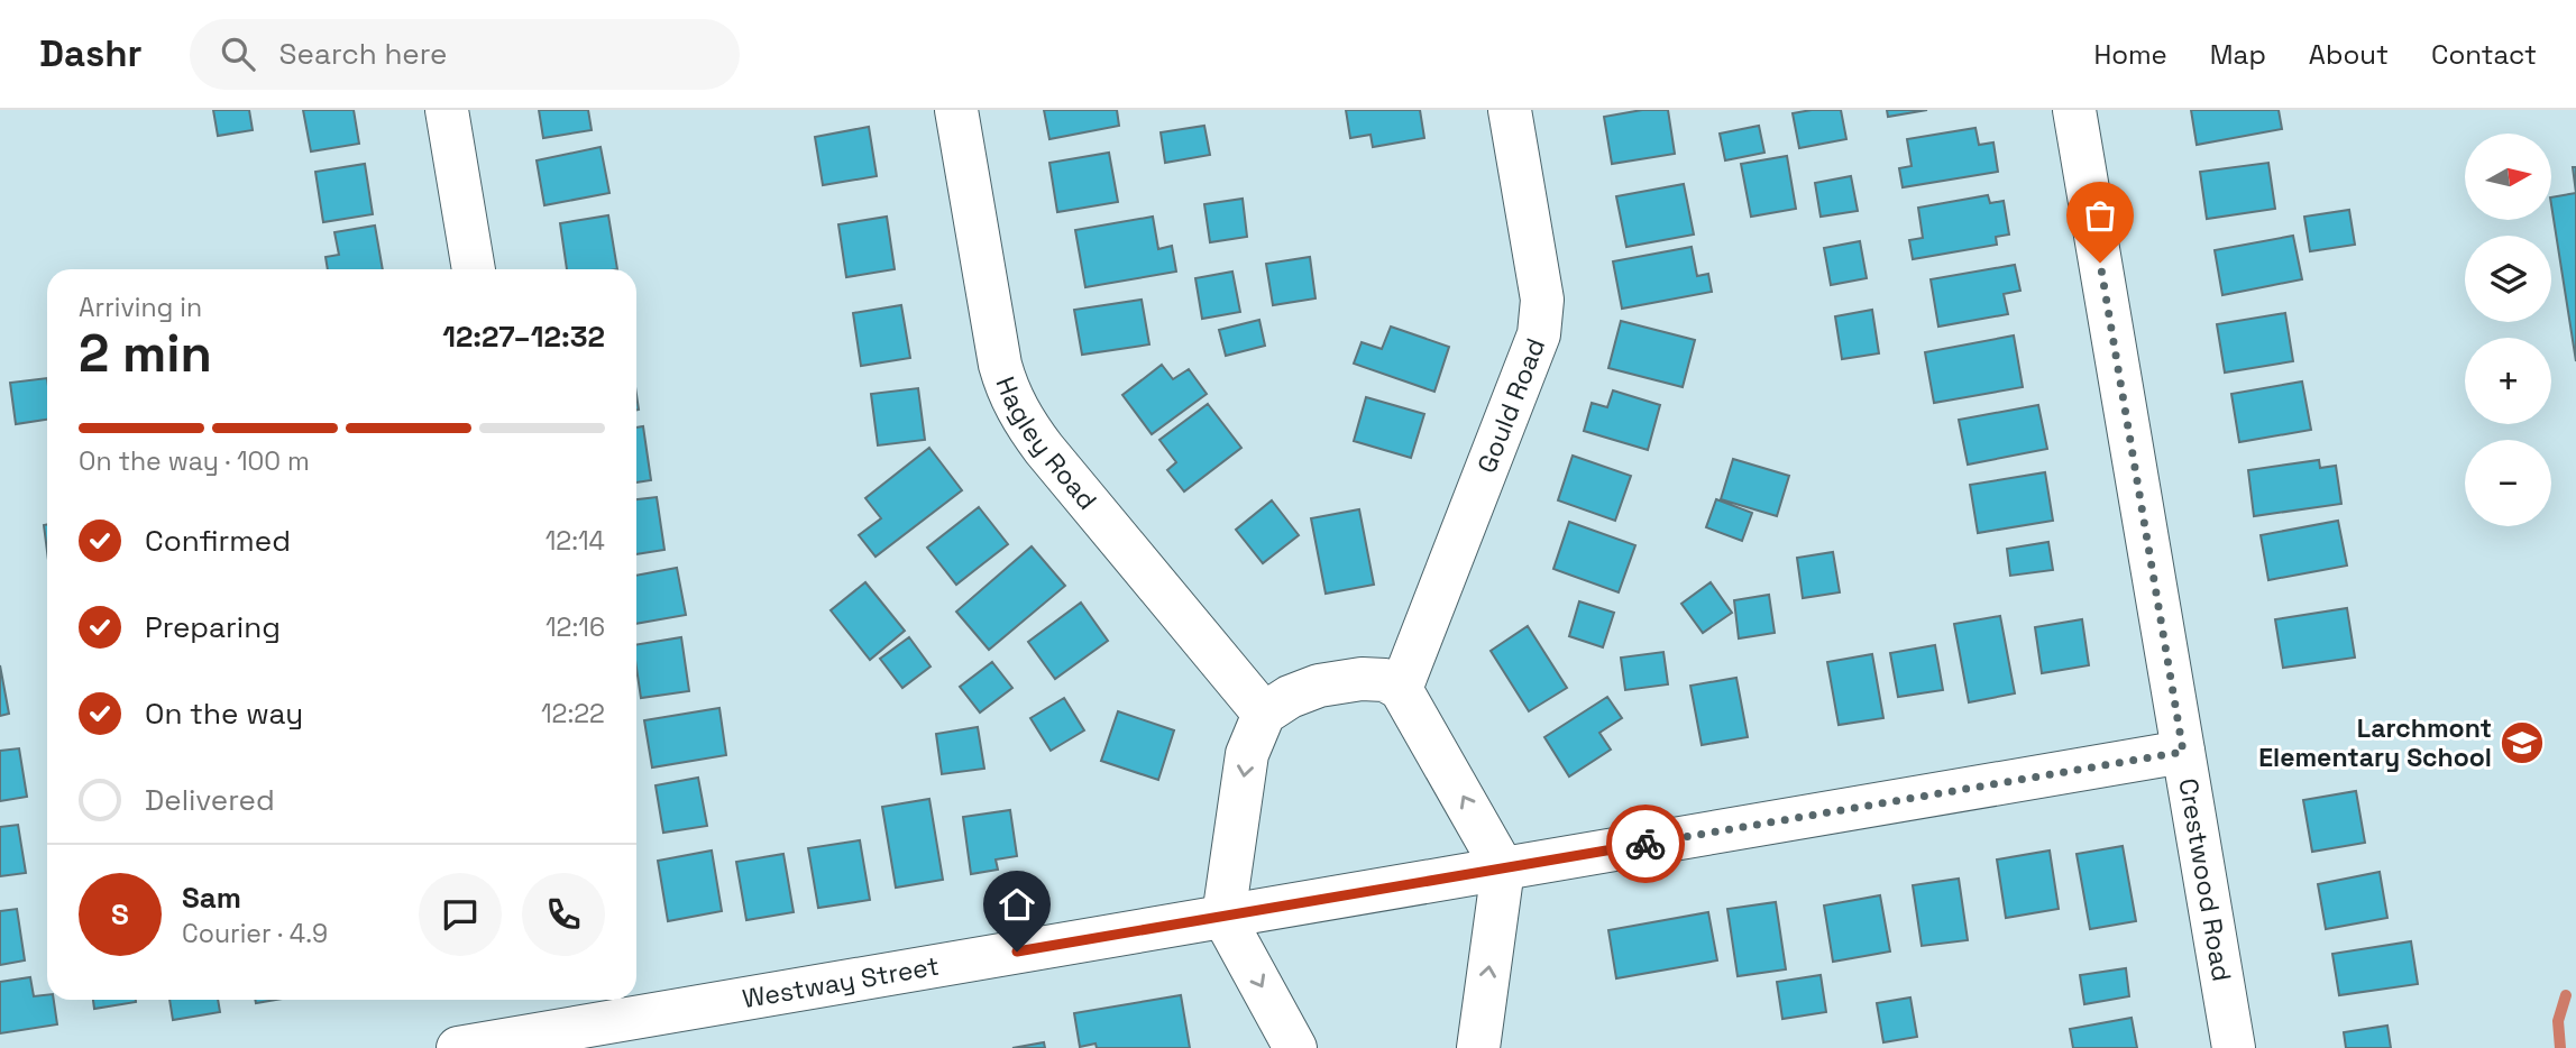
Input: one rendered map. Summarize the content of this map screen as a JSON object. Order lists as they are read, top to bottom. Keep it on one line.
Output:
{"streets":{"street":["Gould Road","Hagley Road","Crestwood Road","Westway Street"]},"crossings":[["Crestwood Road","Westway Street"]],"places":{"school or university":["Larchmont Elementary School"]},"north":"right","page":{"header":"Dashr","search":"Search here","nav":["Home","Map","About","Contact"],"map_buttons":["+","−"],"heading":["2 min","Arriving in","12:27–12:32"],"panel":["Sam","Courier · 4.9"],"bar":"On the way · 100 m","list":[["Confirmed","12:14"],["Preparing","12:16"],["On the way","12:22"],"Delivered"],"round":"S"}}
